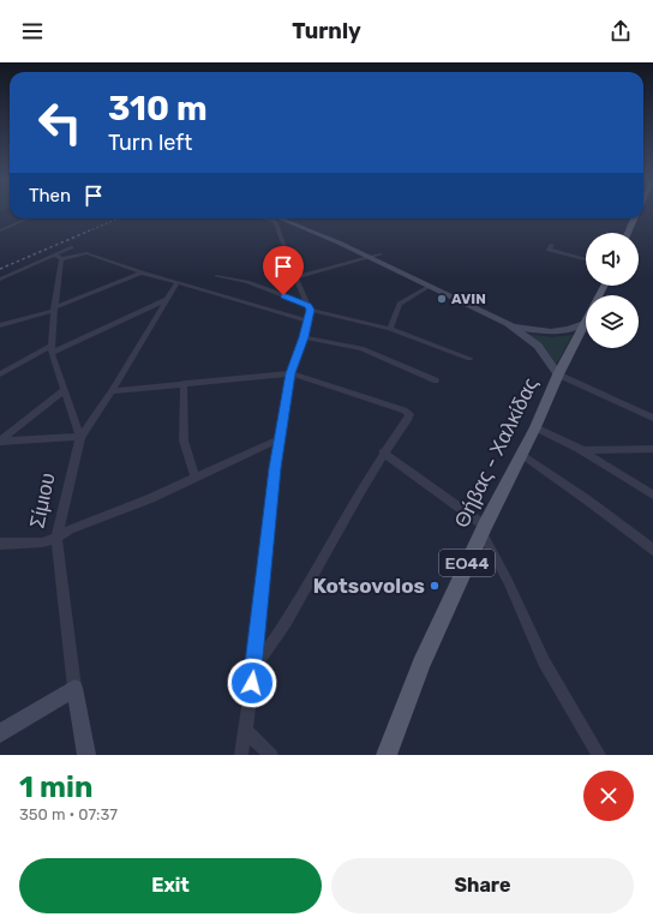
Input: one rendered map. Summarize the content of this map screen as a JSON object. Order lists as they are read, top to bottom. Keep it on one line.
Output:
{"streets":{"main road":["Θήβας - Χαλκίδας","Σίμιου","ΕΟ44"]},"places":["AVIN","Kotsovolos"],"page":{"header":"Turnly","turn":["310 m","Turn left"],"then":"Then","heading":["1 min","350 m · 07:37"],"buttons":["Exit","Share"]}}
